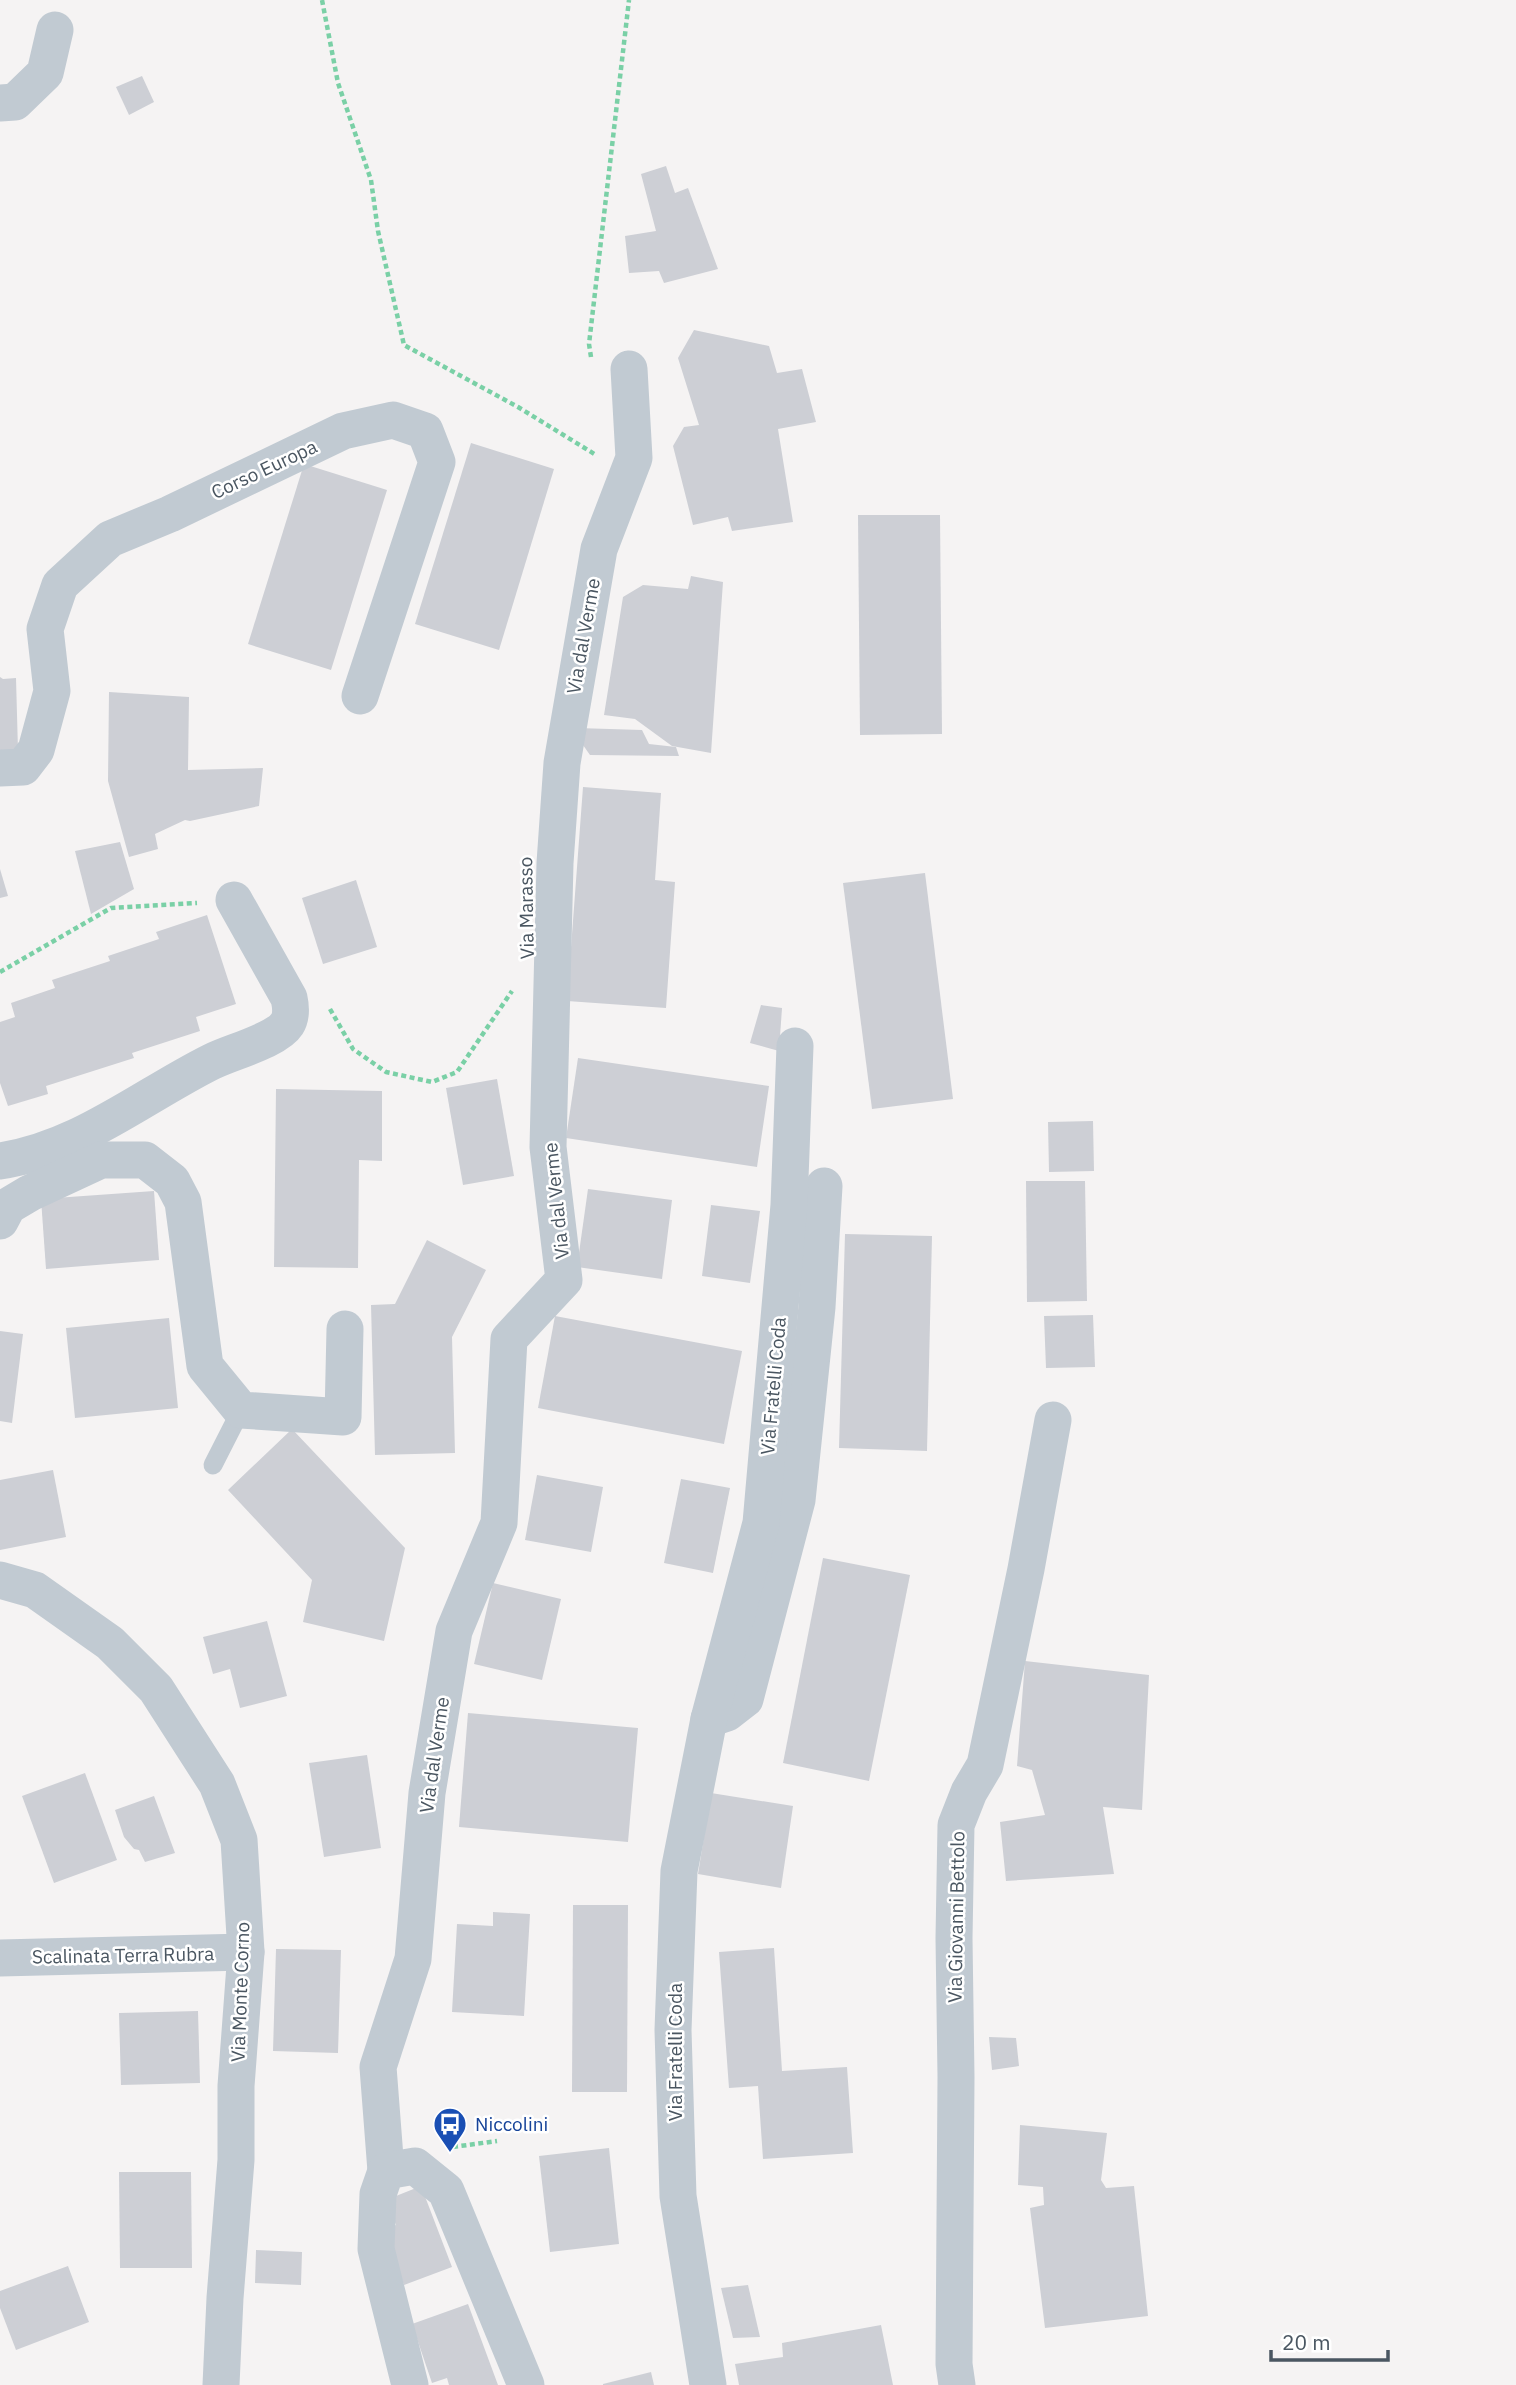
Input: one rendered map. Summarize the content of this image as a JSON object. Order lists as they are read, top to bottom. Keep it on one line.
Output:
{"streets":{"street":["Corso Europa","Via dal Verme","Via Fratelli Coda","Via Giovanni Bettolo","Scalinata Terra Rubra","Via Monte Corno"],"path":["Via Marasso"]},"crossings":[["Scalinata Terra Rubra","Via Monte Corno"]],"places":{"bus stop":["Niccolini"]},"scale_bar":"20 m"}
